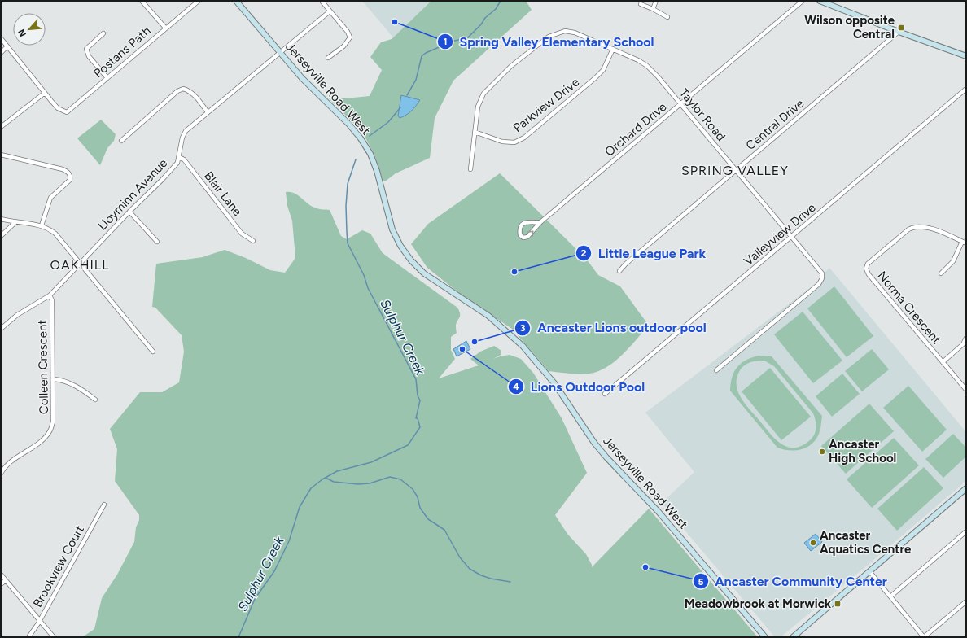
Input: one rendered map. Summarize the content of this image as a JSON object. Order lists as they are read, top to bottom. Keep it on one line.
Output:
{"streets":{"main road":["Jerseyville Road West"],"street":["Postans Path","Parkview Drive","Taylor Road","Central Drive","Orchard Drive","Blair Lane","Lloyminn Avenue","Valleyview Drive","Norma Crescent","Colleen Crescent","Brookview Court"]},"crossings":[["Jerseyville Road West","Lloyminn Avenue"],["Parkview Drive","Taylor Road"],["Taylor Road","Central Drive"],["Taylor Road","Orchard Drive"],["Taylor Road","Valleyview Drive"],["Blair Lane","Lloyminn Avenue"],["Lloyminn Avenue","Colleen Crescent"]],"districts":["SPRING VALLEY","OAKHILL"],"water":["Sulphur Creek"],"places":{"other":["Spring Valley Elementary School","Little League Park","Ancaster Lions outdoor pool","Lions Outdoor Pool","Ancaster High School","Ancaster Aquatics Centre","Ancaster Community Center"],"transit":["Wilson opposite Central","Meadowbrook at Morwick"]},"north":"bottom left"}
